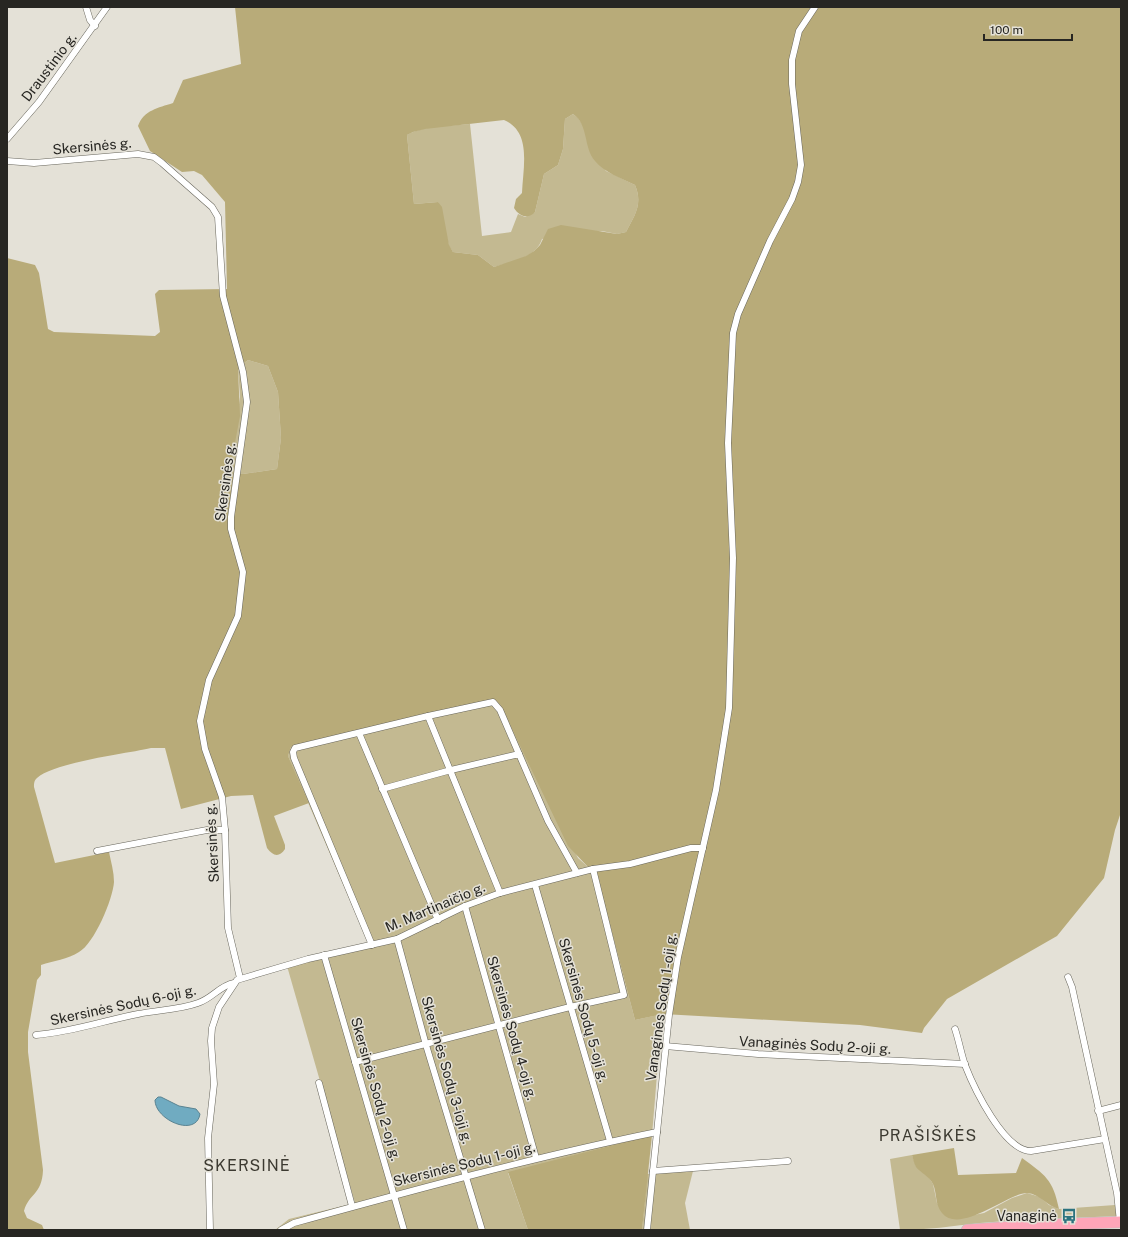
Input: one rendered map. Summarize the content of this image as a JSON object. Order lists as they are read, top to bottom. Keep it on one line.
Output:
{"streets":{"street":["Draustinio g.","Skersinės g.","M. Martinaičio g.","Skersinės Sodų 6-oji g.","Vanaginės Sodų 1-oji g.","Skersinės Sodų 5-oji g.","Skersinės Sodų 4-oji g.","Vanaginės Sodų 2-oji g.","Skersinės Sodų 3-ioji g.","Skersinės Sodų 2-oji g.","Skersinės Sodų 1-oji g."]},"crossings":[["Skersinės g.","M. Martinaičio g."],["M. Martinaičio g.","Skersinės Sodų 5-oji g."],["M. Martinaičio g.","Skersinės Sodų 4-oji g."],["M. Martinaičio g.","Skersinės Sodų 3-ioji g."],["M. Martinaičio g.","Skersinės Sodų 2-oji g."],["Vanaginės Sodų 1-oji g.","Vanaginės Sodų 2-oji g."],["Vanaginės Sodų 1-oji g.","Skersinės Sodų 1-oji g."],["Skersinės Sodų 5-oji g.","Skersinės Sodų 1-oji g."],["Skersinės Sodų 4-oji g.","Skersinės Sodų 1-oji g."],["Skersinės Sodų 3-ioji g.","Skersinės Sodų 1-oji g."],["Skersinės Sodų 2-oji g.","Skersinės Sodų 1-oji g."]],"districts":["PRAŠIŠKĖS","SKERSINĖ"],"places":{"bus stop":["Vanaginė"]},"scale_bar":"100 m"}
